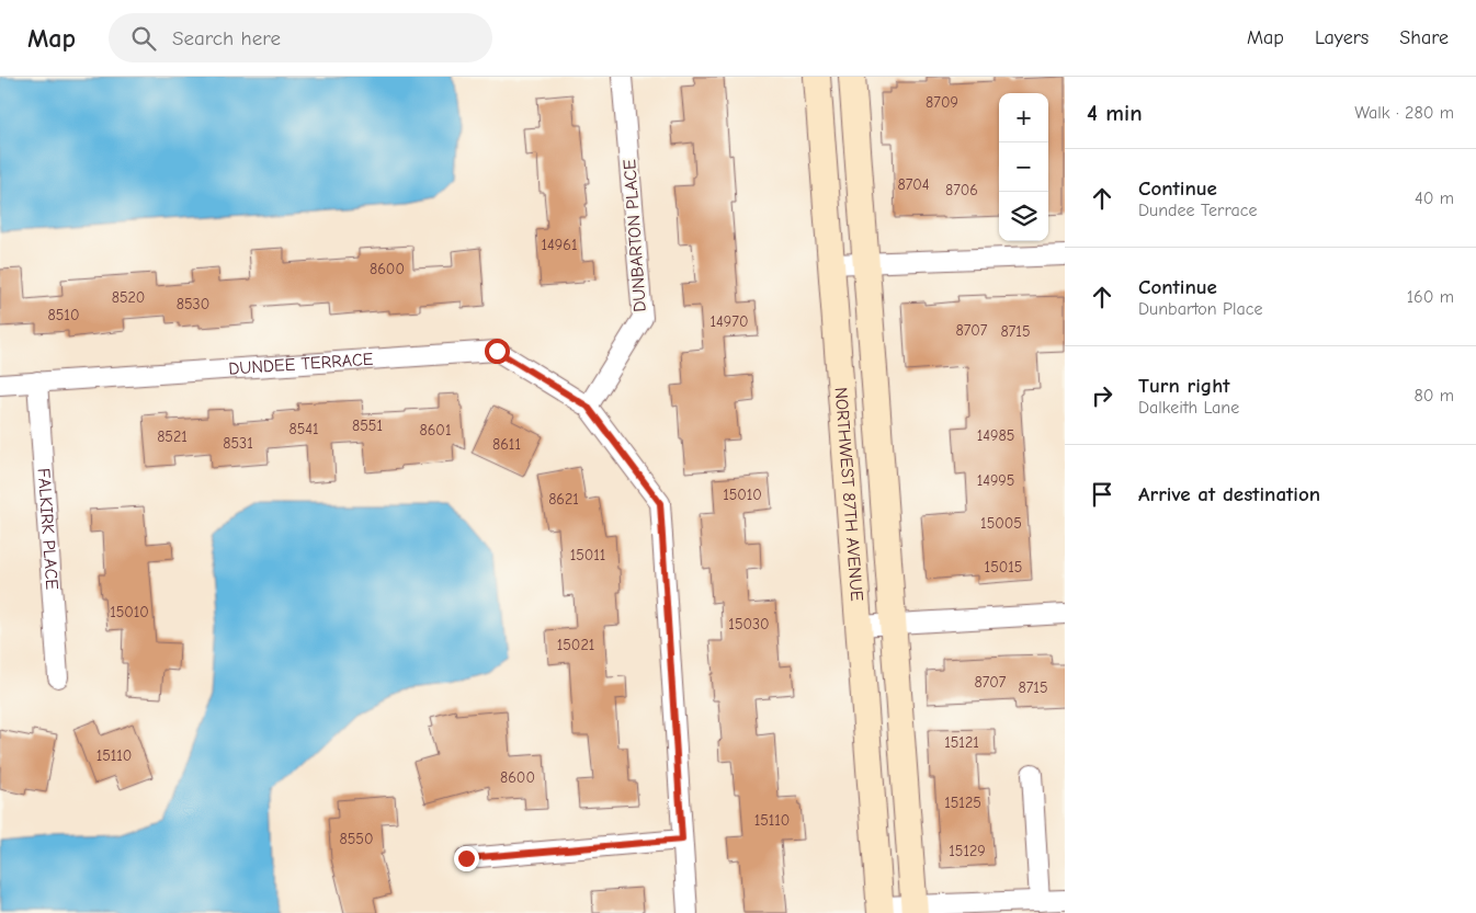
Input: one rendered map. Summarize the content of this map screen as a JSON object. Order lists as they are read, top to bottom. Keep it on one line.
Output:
{"streets":{"main road":["NORTHWEST 87TH AVENUE"],"street":["DUNBARTON PLACE","DUNDEE TERRACE","FALKIRK PLACE"]},"crossings":[["DUNBARTON PLACE","DUNDEE TERRACE"],["DUNDEE TERRACE","FALKIRK PLACE"]],"house_numbers":["8709","8704","8706","14961","8600","8520","8530","8510","14970","8707","8715","8551","8541","8601","14985","8521","8531","8611","14995","15010","8621","15005","15011","15015","15010","15030","15021","8707","8715","15121","15110","8600","15125","15110","8550","15129"],"page":{"header":"Map","search":"Search here","nav":["Map","Layers","Share"],"heading":["4 min","Walk · 280 m"],"map_buttons":["+","−"],"list":[["Continue","Dundee Terrace","40 m"],["Continue","Dunbarton Place","160 m"],["Turn right","Dalkeith Lane","80 m"],"Arrive at destination"]}}
